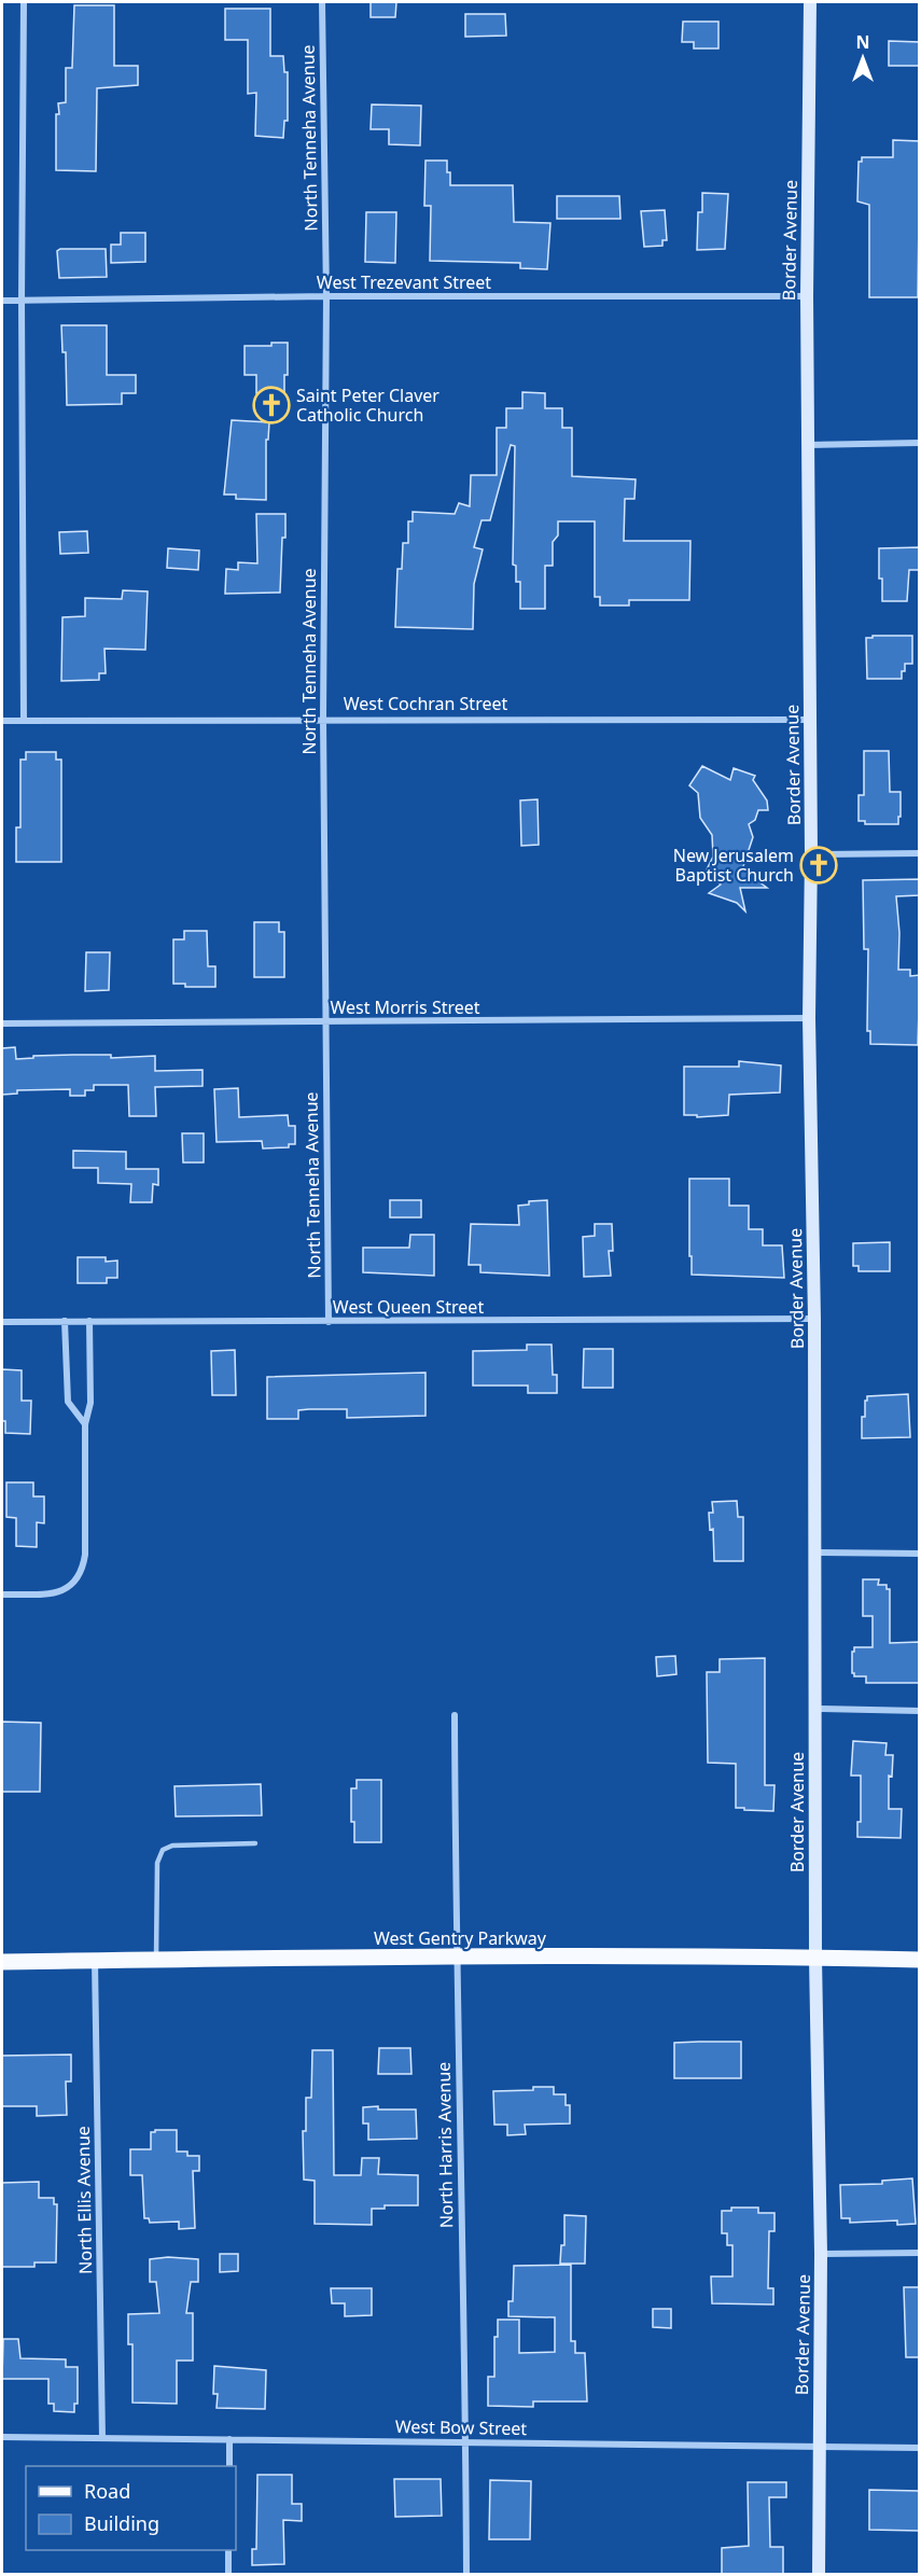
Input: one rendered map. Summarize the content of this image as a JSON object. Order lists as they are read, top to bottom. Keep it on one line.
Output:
{"streets":{"main road":["West Gentry Parkway"],"street":["North Tenneha Avenue","Border Avenue","West Trezevant Street","West Cochran Street","West Morris Street","West Queen Street","North Harris Avenue","North Ellis Avenue","West Bow Street"]},"crossings":[["North Tenneha Avenue","West Trezevant Street"],["North Tenneha Avenue","West Cochran Street"],["North Tenneha Avenue","West Morris Street"],["North Tenneha Avenue","West Queen Street"],["Border Avenue","West Trezevant Street"],["Border Avenue","West Cochran Street"],["Border Avenue","West Morris Street"],["Border Avenue","West Queen Street"],["Border Avenue","West Gentry Parkway"],["Border Avenue","West Bow Street"],["West Gentry Parkway","North Harris Avenue"],["West Gentry Parkway","North Ellis Avenue"],["North Harris Avenue","West Bow Street"],["North Ellis Avenue","West Bow Street"]],"places":{"church":["Saint Peter Claver Catholic Church","New Jerusalem Baptist Church"]},"legend":["Road","Building"],"north":"top"}
